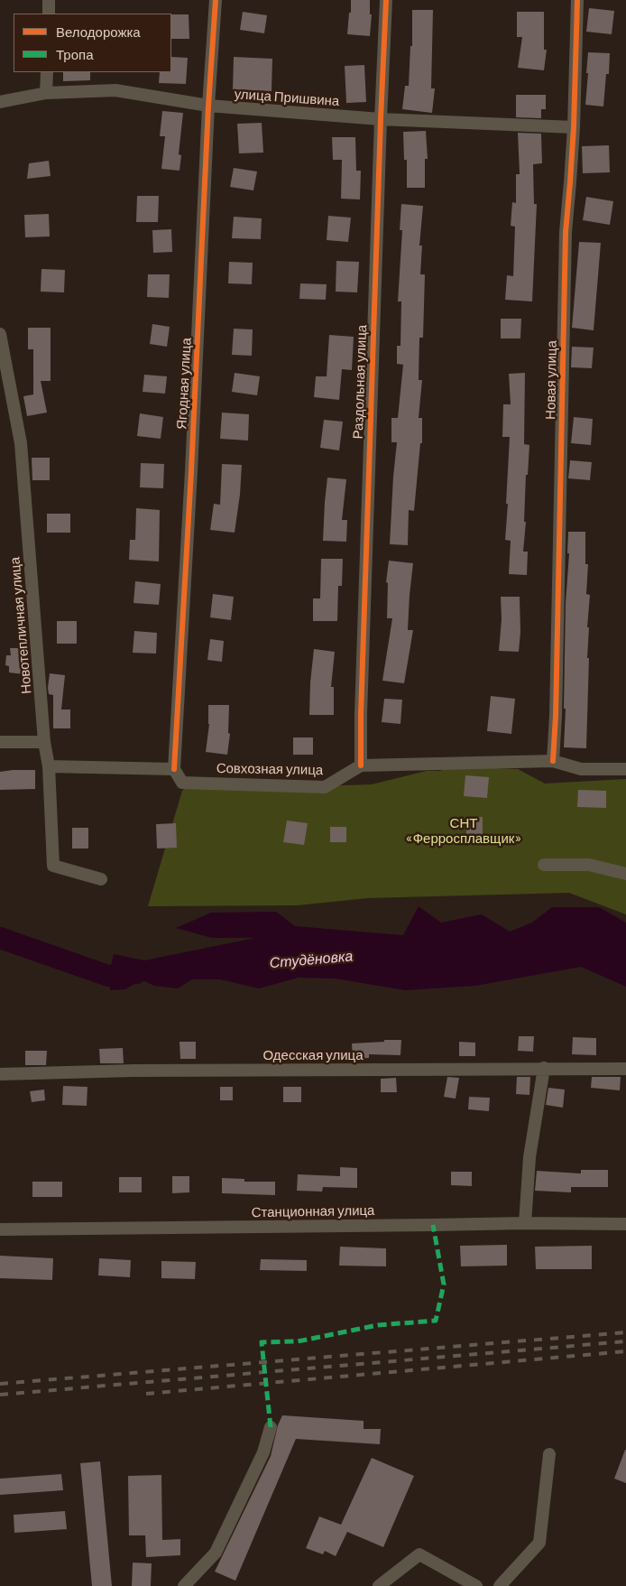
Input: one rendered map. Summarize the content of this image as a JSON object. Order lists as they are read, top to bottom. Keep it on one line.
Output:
{"streets":{"street":["улица Пришвина","Новая улица","Раздольная улица","Ягодная улица","Новотепличная улица","Совхозная улица","Одесская улица","Станционная улица"]},"crossings":[["улица Пришвина","Новая улица"],["улица Пришвина","Раздольная улица"],["улица Пришвина","Ягодная улица"],["Новая улица","Совхозная улица"],["Раздольная улица","Совхозная улица"],["Ягодная улица","Совхозная улица"]],"water":["Студёновка"],"parks":["СНТ «Ферросплавщик»"],"legend":["Велодорожка","Тропа"]}
